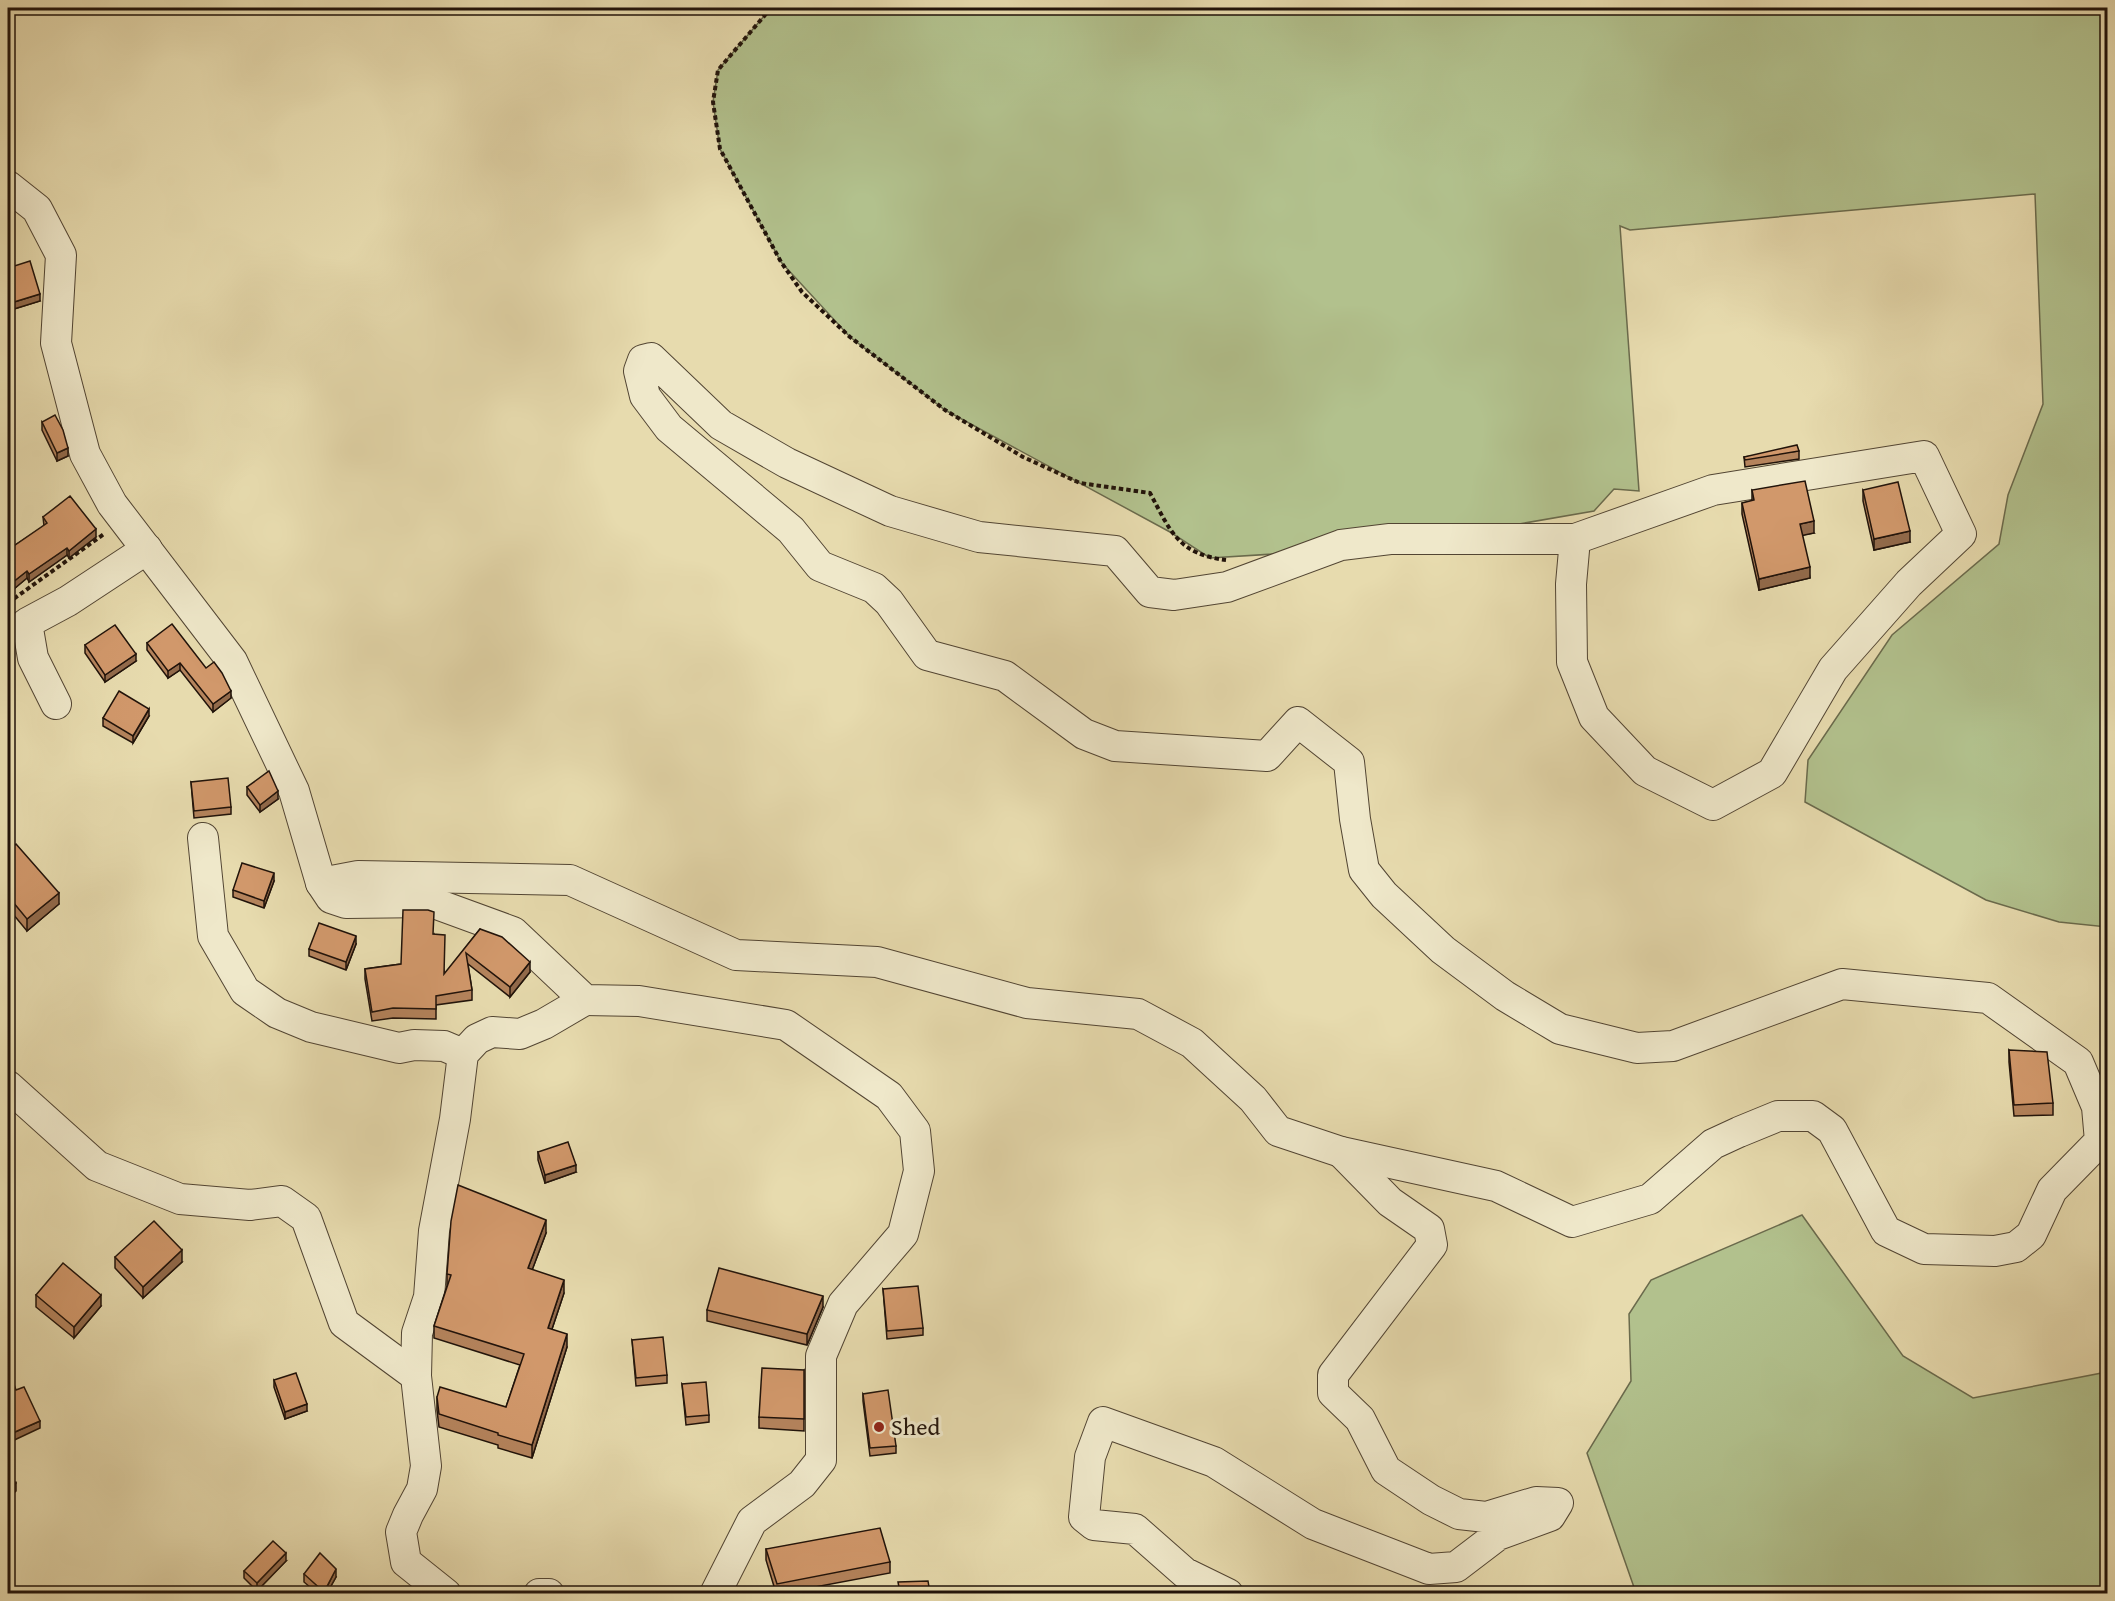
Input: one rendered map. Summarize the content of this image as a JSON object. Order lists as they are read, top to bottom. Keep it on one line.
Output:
{"places":["Shed"]}
